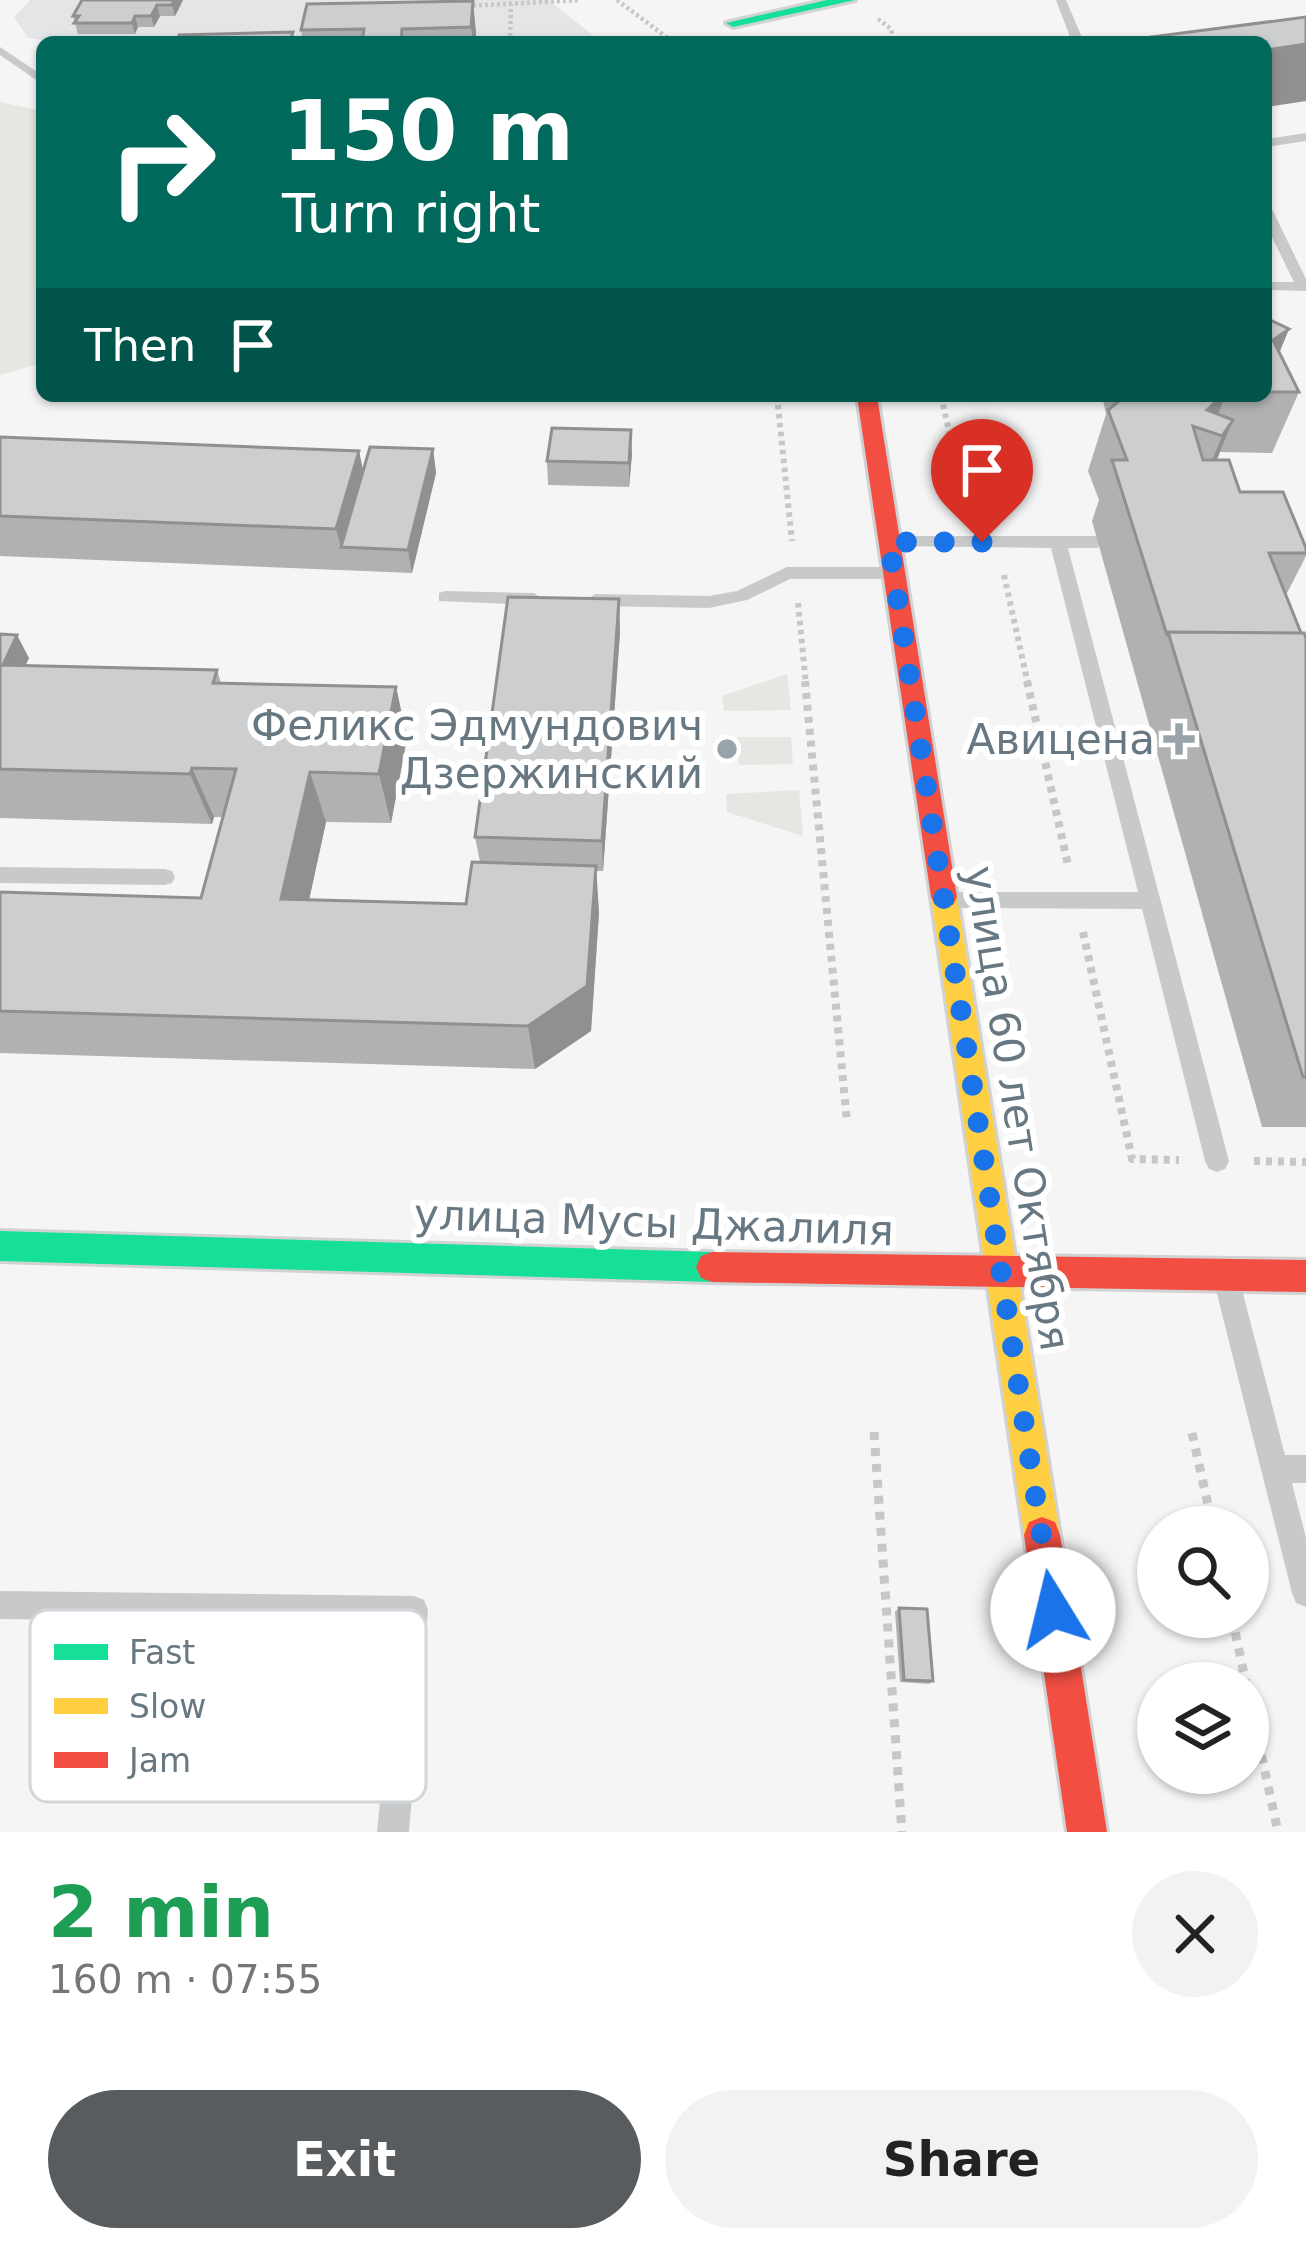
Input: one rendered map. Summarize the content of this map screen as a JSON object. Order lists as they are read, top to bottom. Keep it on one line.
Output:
{"streets":{"main road":["улица 60 лет Октября","улица Мусы Джалиля"]},"crossings":[["улица 60 лет Октября","улица Мусы Джалиля"]],"places":{"health":["Авицена"],"other":["Феликс Эдмундович Дзержинский"]},"legend":["Fast","Slow","Jam"],"page":{"turn":["150 m","Turn right"],"then":"Then","heading":["2 min","160 m · 07:55"],"buttons":["Exit","Share"]}}
